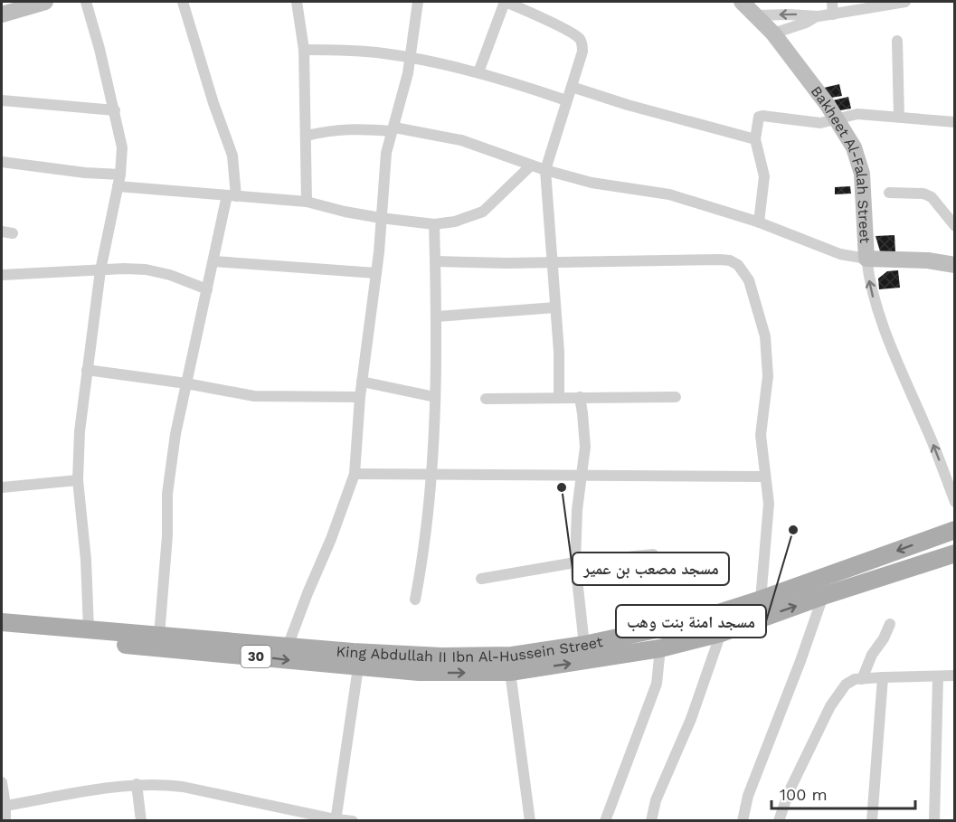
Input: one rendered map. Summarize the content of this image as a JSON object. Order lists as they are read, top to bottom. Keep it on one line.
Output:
{"streets":{"main road":["King Abdullah II Ibn Al-Hussein Street","30"],"street":["Bakheet Al-Falah Street"]},"one_way":["Bakheet Al-Falah Street"],"places":["مسجد مصعب بن عمير","مسجد امنة بنت وهب"],"scale_bar":"100 m"}
